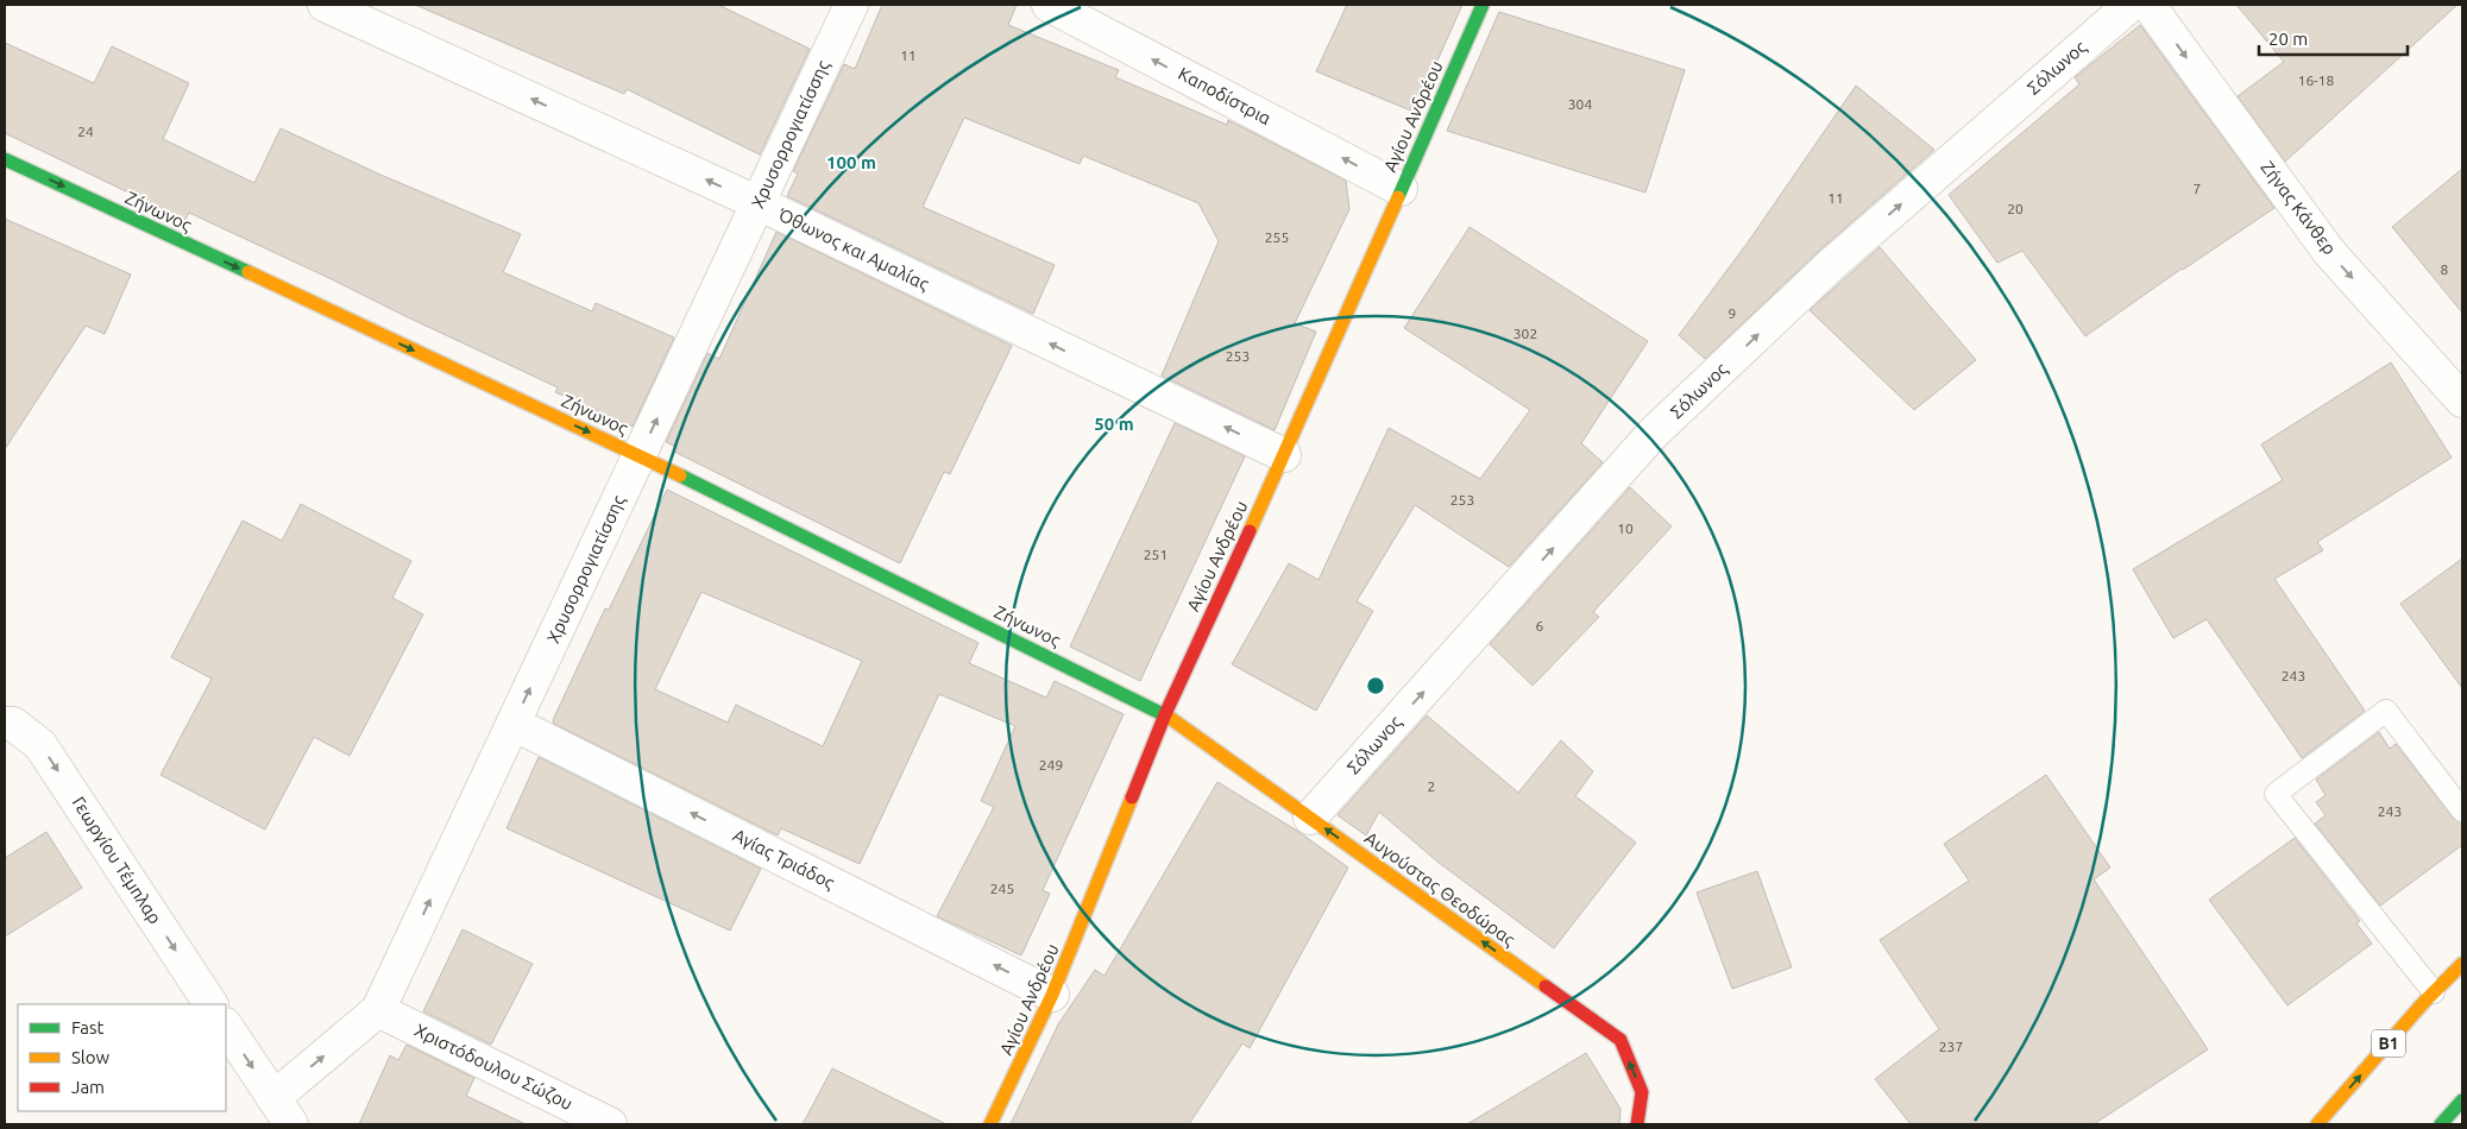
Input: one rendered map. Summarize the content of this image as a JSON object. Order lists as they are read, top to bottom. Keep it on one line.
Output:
{"streets":{"street":["Σόλωνος","Καποδίστρια","Αγίου Ανδρέου","Χρυσορρογιατίσσης","Ζήνας Κάνθερ","Ζήνωνος","Όθωνος και Αμαλίας","Αγίας Τριάδος","Γεωργίου Τέμπλαρ","Αυγούστας Θεοδώρας","B1","Χριστόδουλου Σώζου"]},"crossings":[["Σόλωνος","Αυγούστας Θεοδώρας"],["Καποδίστρια","Αγίου Ανδρέου"],["Αγίου Ανδρέου","Ζήνωνος"],["Αγίου Ανδρέου","Όθωνος και Αμαλίας"],["Αγίου Ανδρέου","Αγίας Τριάδος"],["Αγίου Ανδρέου","Αυγούστας Θεοδώρας"],["Χρυσορρογιατίσσης","Ζήνωνος"],["Χρυσορρογιατίσσης","Όθωνος και Αμαλίας"],["Χρυσορρογιατίσσης","Αγίας Τριάδος"],["Χρυσορρογιατίσσης","Χριστόδουλου Σώζου"],["Ζήνωνος","Αυγούστας Θεοδώρας"]],"one_way":["Σόλωνος","Καποδίστρια","Χρυσορρογιατίσσης","Ζήνας Κάνθερ","Ζήνωνος","Όθωνος και Αμαλίας","Αγίας Τριάδος","Γεωργίου Τέμπλαρ","Αυγούστας Θεοδώρας"],"house_numbers":["11","16-18","304","24","7","11","20","255","8","9","302","253","253","10","251","6","243","249","2","243","245","237"],"legend":["Fast","Slow","Jam"],"scale_bar":"20 m","rings":["100 m","50 m"]}
